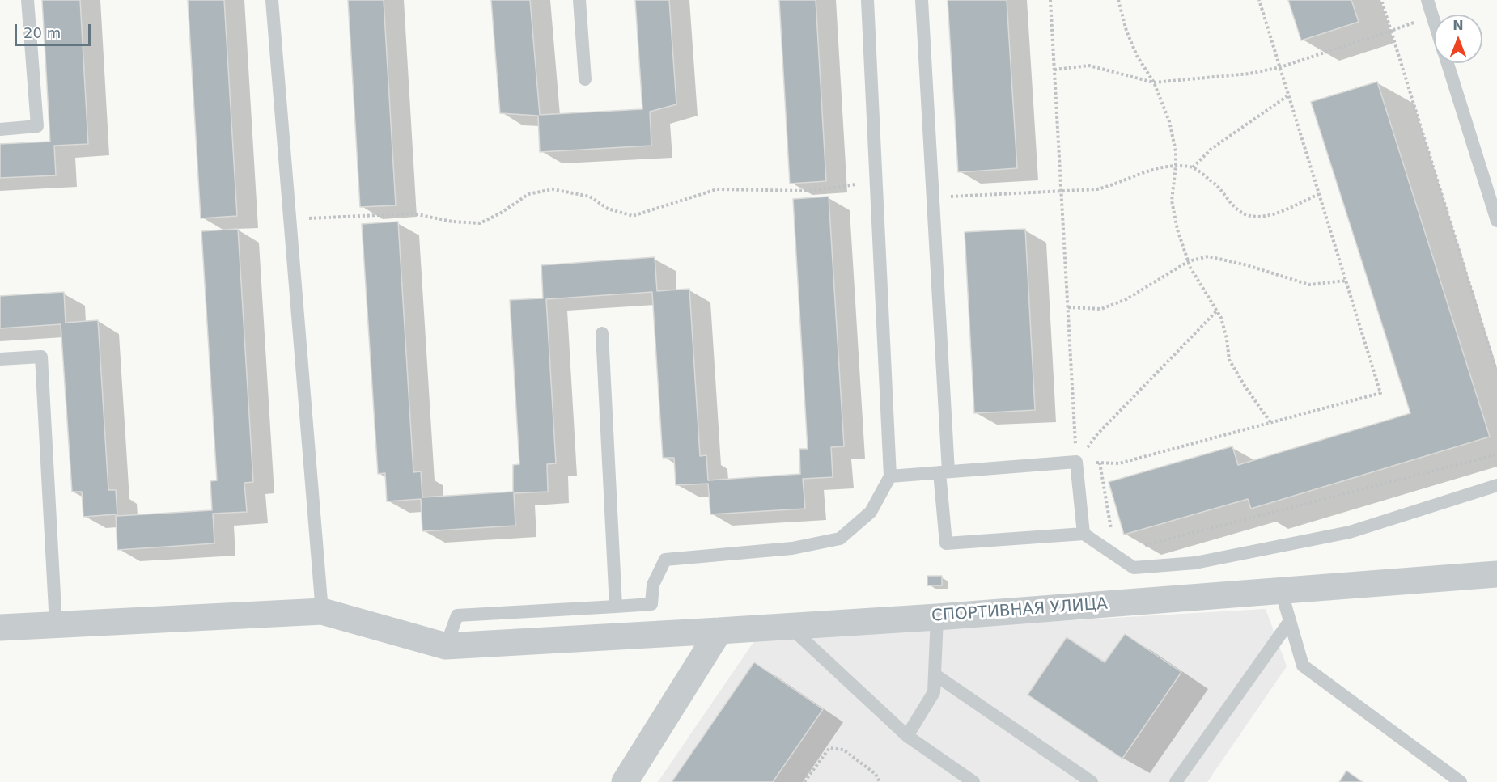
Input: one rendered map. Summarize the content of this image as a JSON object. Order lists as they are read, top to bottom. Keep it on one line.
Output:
{"streets":{"street":["СПОРТИВНАЯ УЛИЦА"]},"scale_bar":"20 m","north":"top"}
